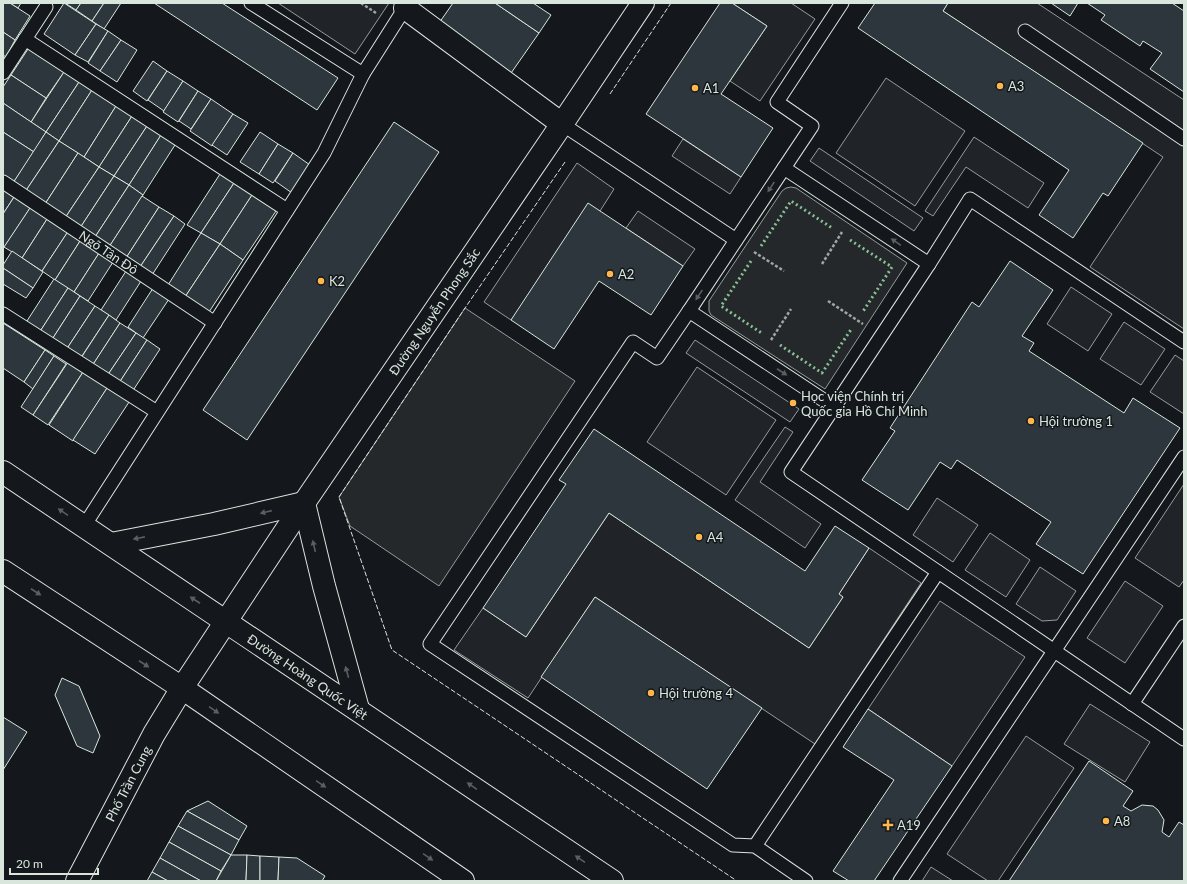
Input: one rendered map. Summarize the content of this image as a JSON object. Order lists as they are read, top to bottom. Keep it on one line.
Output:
{"streets":{"main road":["Đường Nguyễn Phong Sắc","Đường Hoàng Quốc Việt","Phố Trần Cung"],"lane":["Ngõ Tân Đô"]},"crossings":[["Đường Nguyễn Phong Sắc","Đường Hoàng Quốc Việt"],["Đường Nguyễn Phong Sắc","Phố Trần Cung"],["Đường Hoàng Quốc Việt","Phố Trần Cung"]],"places":{"other":["A3","A1","A2","K2","Học viện Chính trị Quốc gia Hồ Chí Minh","Hội trường 1","A4","Hội trường 4","A8"],"health":["A19"]},"scale_bar":"20 m"}
